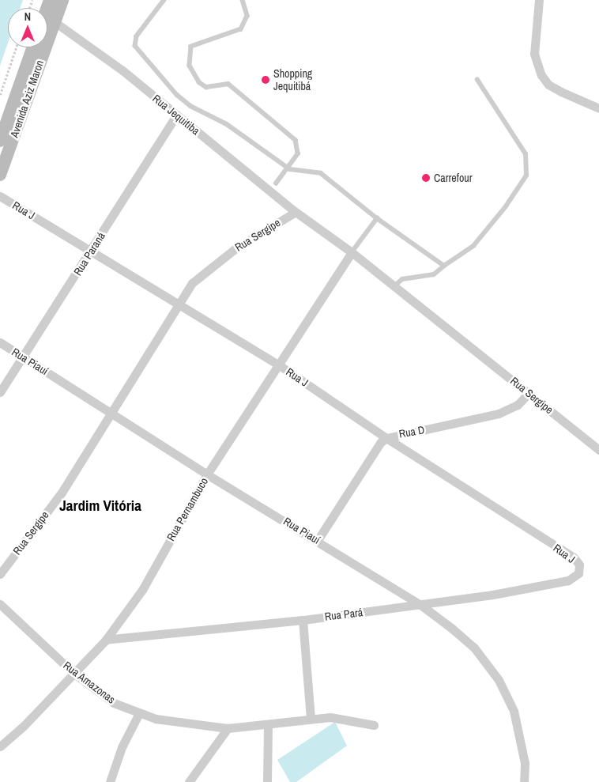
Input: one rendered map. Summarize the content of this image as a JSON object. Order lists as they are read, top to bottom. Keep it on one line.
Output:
{"streets":{"main road":["Avenida Aziz Maron"],"street":["Rua Jequitiba","Rua J","Rua Sergipe","Rua Paraná","Rua Piauí","Rua D","Rua Pernambuco","Rua Pará","Rua Amazonas"]},"crossings":[["Avenida Aziz Maron","Rua Jequitiba"],["Rua Jequitiba","Rua Sergipe"],["Rua Jequitiba","Rua Paraná"],["Rua J","Rua Sergipe"],["Rua J","Rua Paraná"],["Rua J","Rua D"],["Rua J","Rua Pernambuco"],["Rua J","Rua Pará"],["Rua Sergipe","Rua Piauí"],["Rua Sergipe","Rua D"],["Rua Sergipe","Rua Pernambuco"],["Rua Paraná","Rua Piauí"],["Rua Piauí","Rua D"],["Rua Piauí","Rua Pernambuco"],["Rua Piauí","Rua Pará"],["Rua Pernambuco","Rua Pará"],["Rua Pernambuco","Rua Amazonas"]],"districts":["Jardim Vitória"],"places":["Shopping Jequitibá","Carrefour"],"north":"top"}
